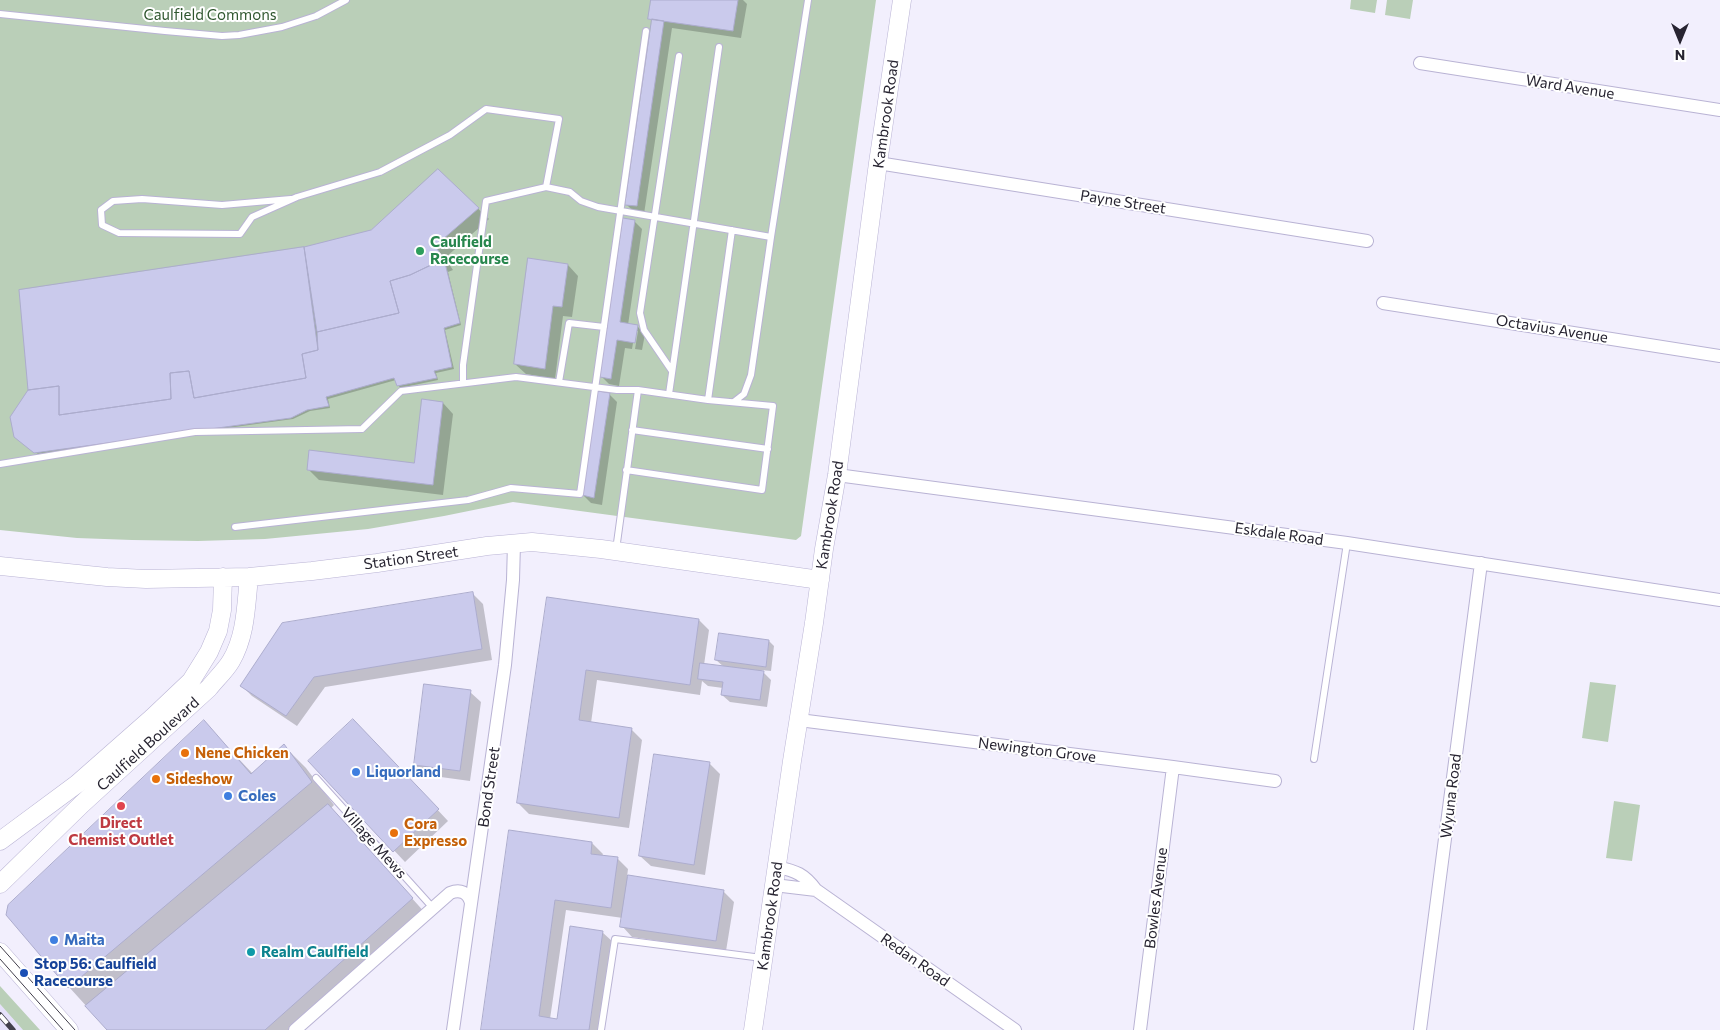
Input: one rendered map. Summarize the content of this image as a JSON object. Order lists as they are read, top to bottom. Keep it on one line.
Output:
{"streets":{"street":["Ward Avenue","Kambrook Road","Payne Street","Octavius Avenue","Eskdale Road","Station Street","Caulfield Boulevard","Newington Grove","Bond Street","Wyuna Road","Bowles Avenue","Redan Road"],"lane":["Village Mews"]},"crossings":[["Kambrook Road","Payne Street"],["Kambrook Road","Eskdale Road"],["Kambrook Road","Station Street"],["Kambrook Road","Newington Grove"],["Kambrook Road","Redan Road"],["Eskdale Road","Wyuna Road"],["Station Street","Caulfield Boulevard"],["Station Street","Bond Street"],["Newington Grove","Bowles Avenue"]],"parks":["Caulfield Commons"],"places":["Caulfield Racecourse","Nene Chicken","Liquorland","Sideshow","Coles","Direct Chemist Outlet","Cora Expresso","Maita","Realm Caulfield","Stop 56: Caulfield Racecourse"],"north":"bottom"}
